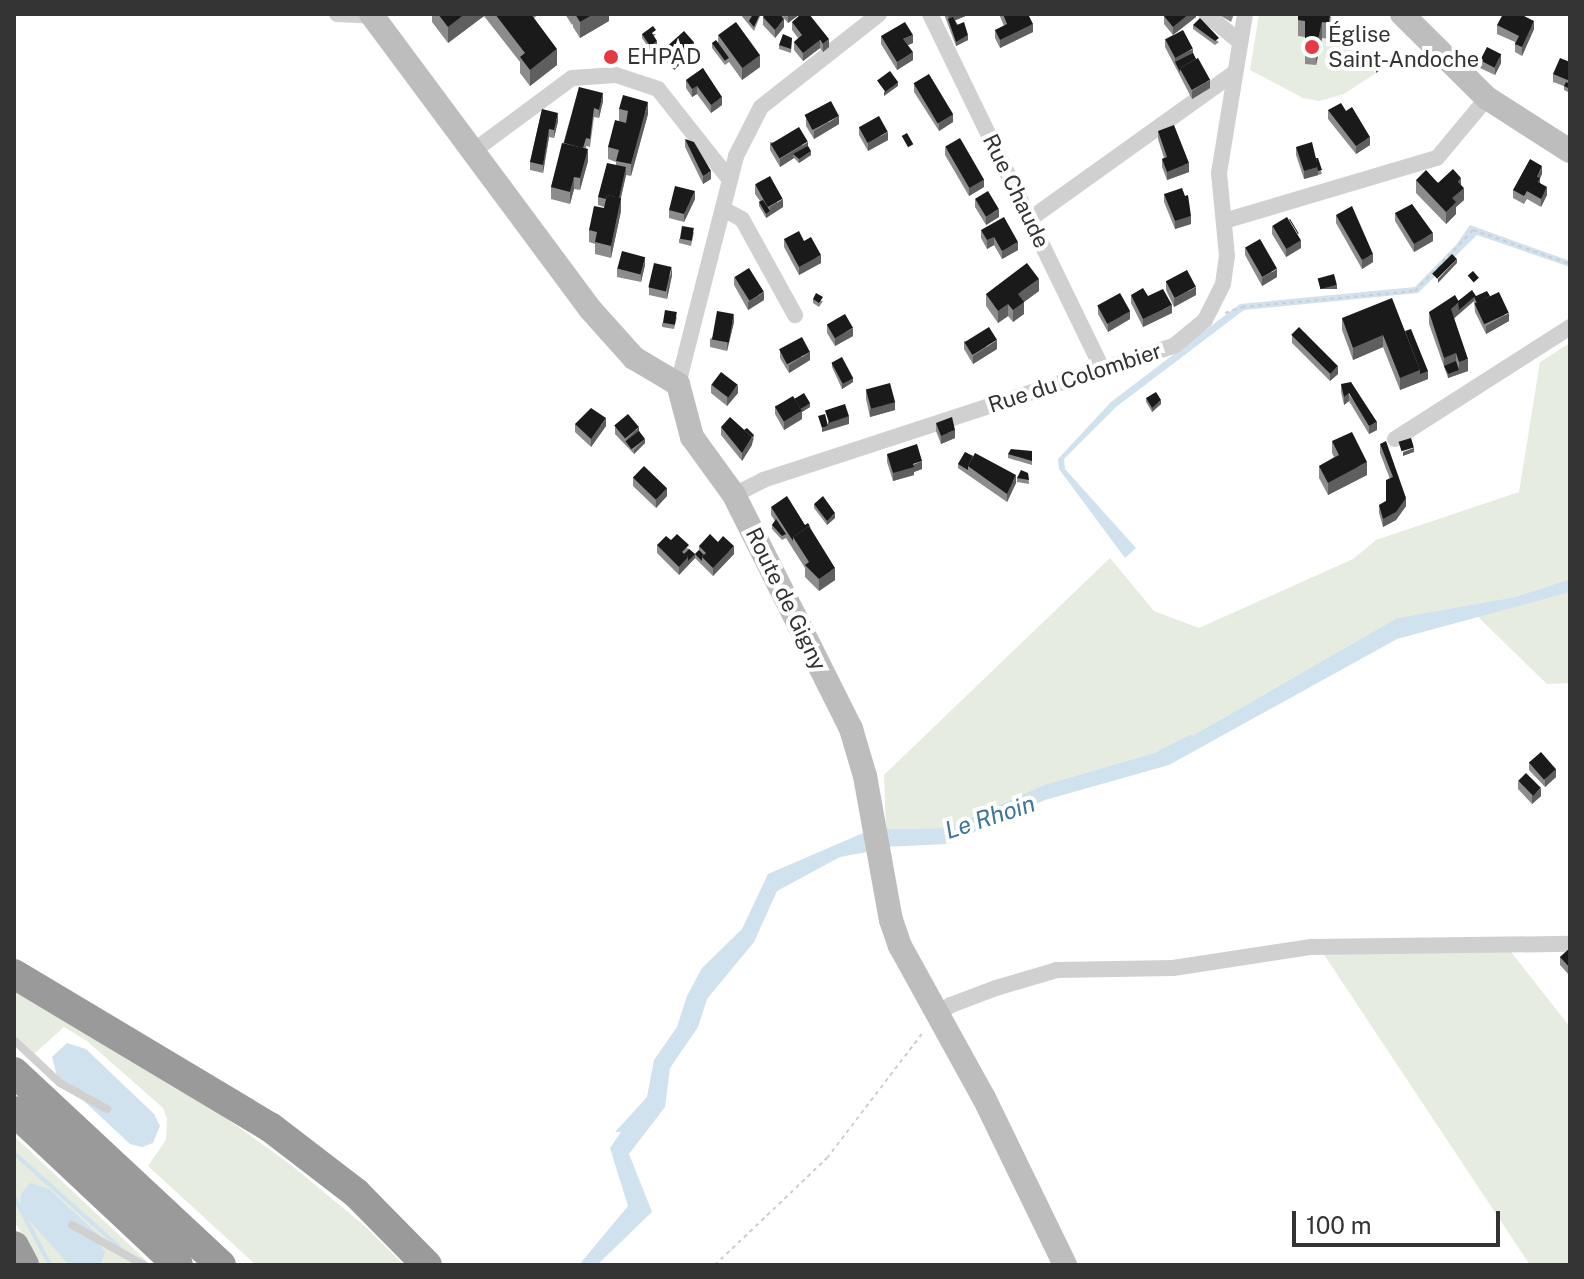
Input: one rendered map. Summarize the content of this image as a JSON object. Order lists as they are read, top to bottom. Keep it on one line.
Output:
{"streets":{"street":["Rue Chaude","Rue du Colombier","Route de Gigny"]},"crossings":[["Rue Chaude","Rue du Colombier"],["Rue du Colombier","Route de Gigny"]],"water":["Le Rhoin"],"places":["Église Saint-Andoche","EHPAD"],"scale_bar":"100 m"}
